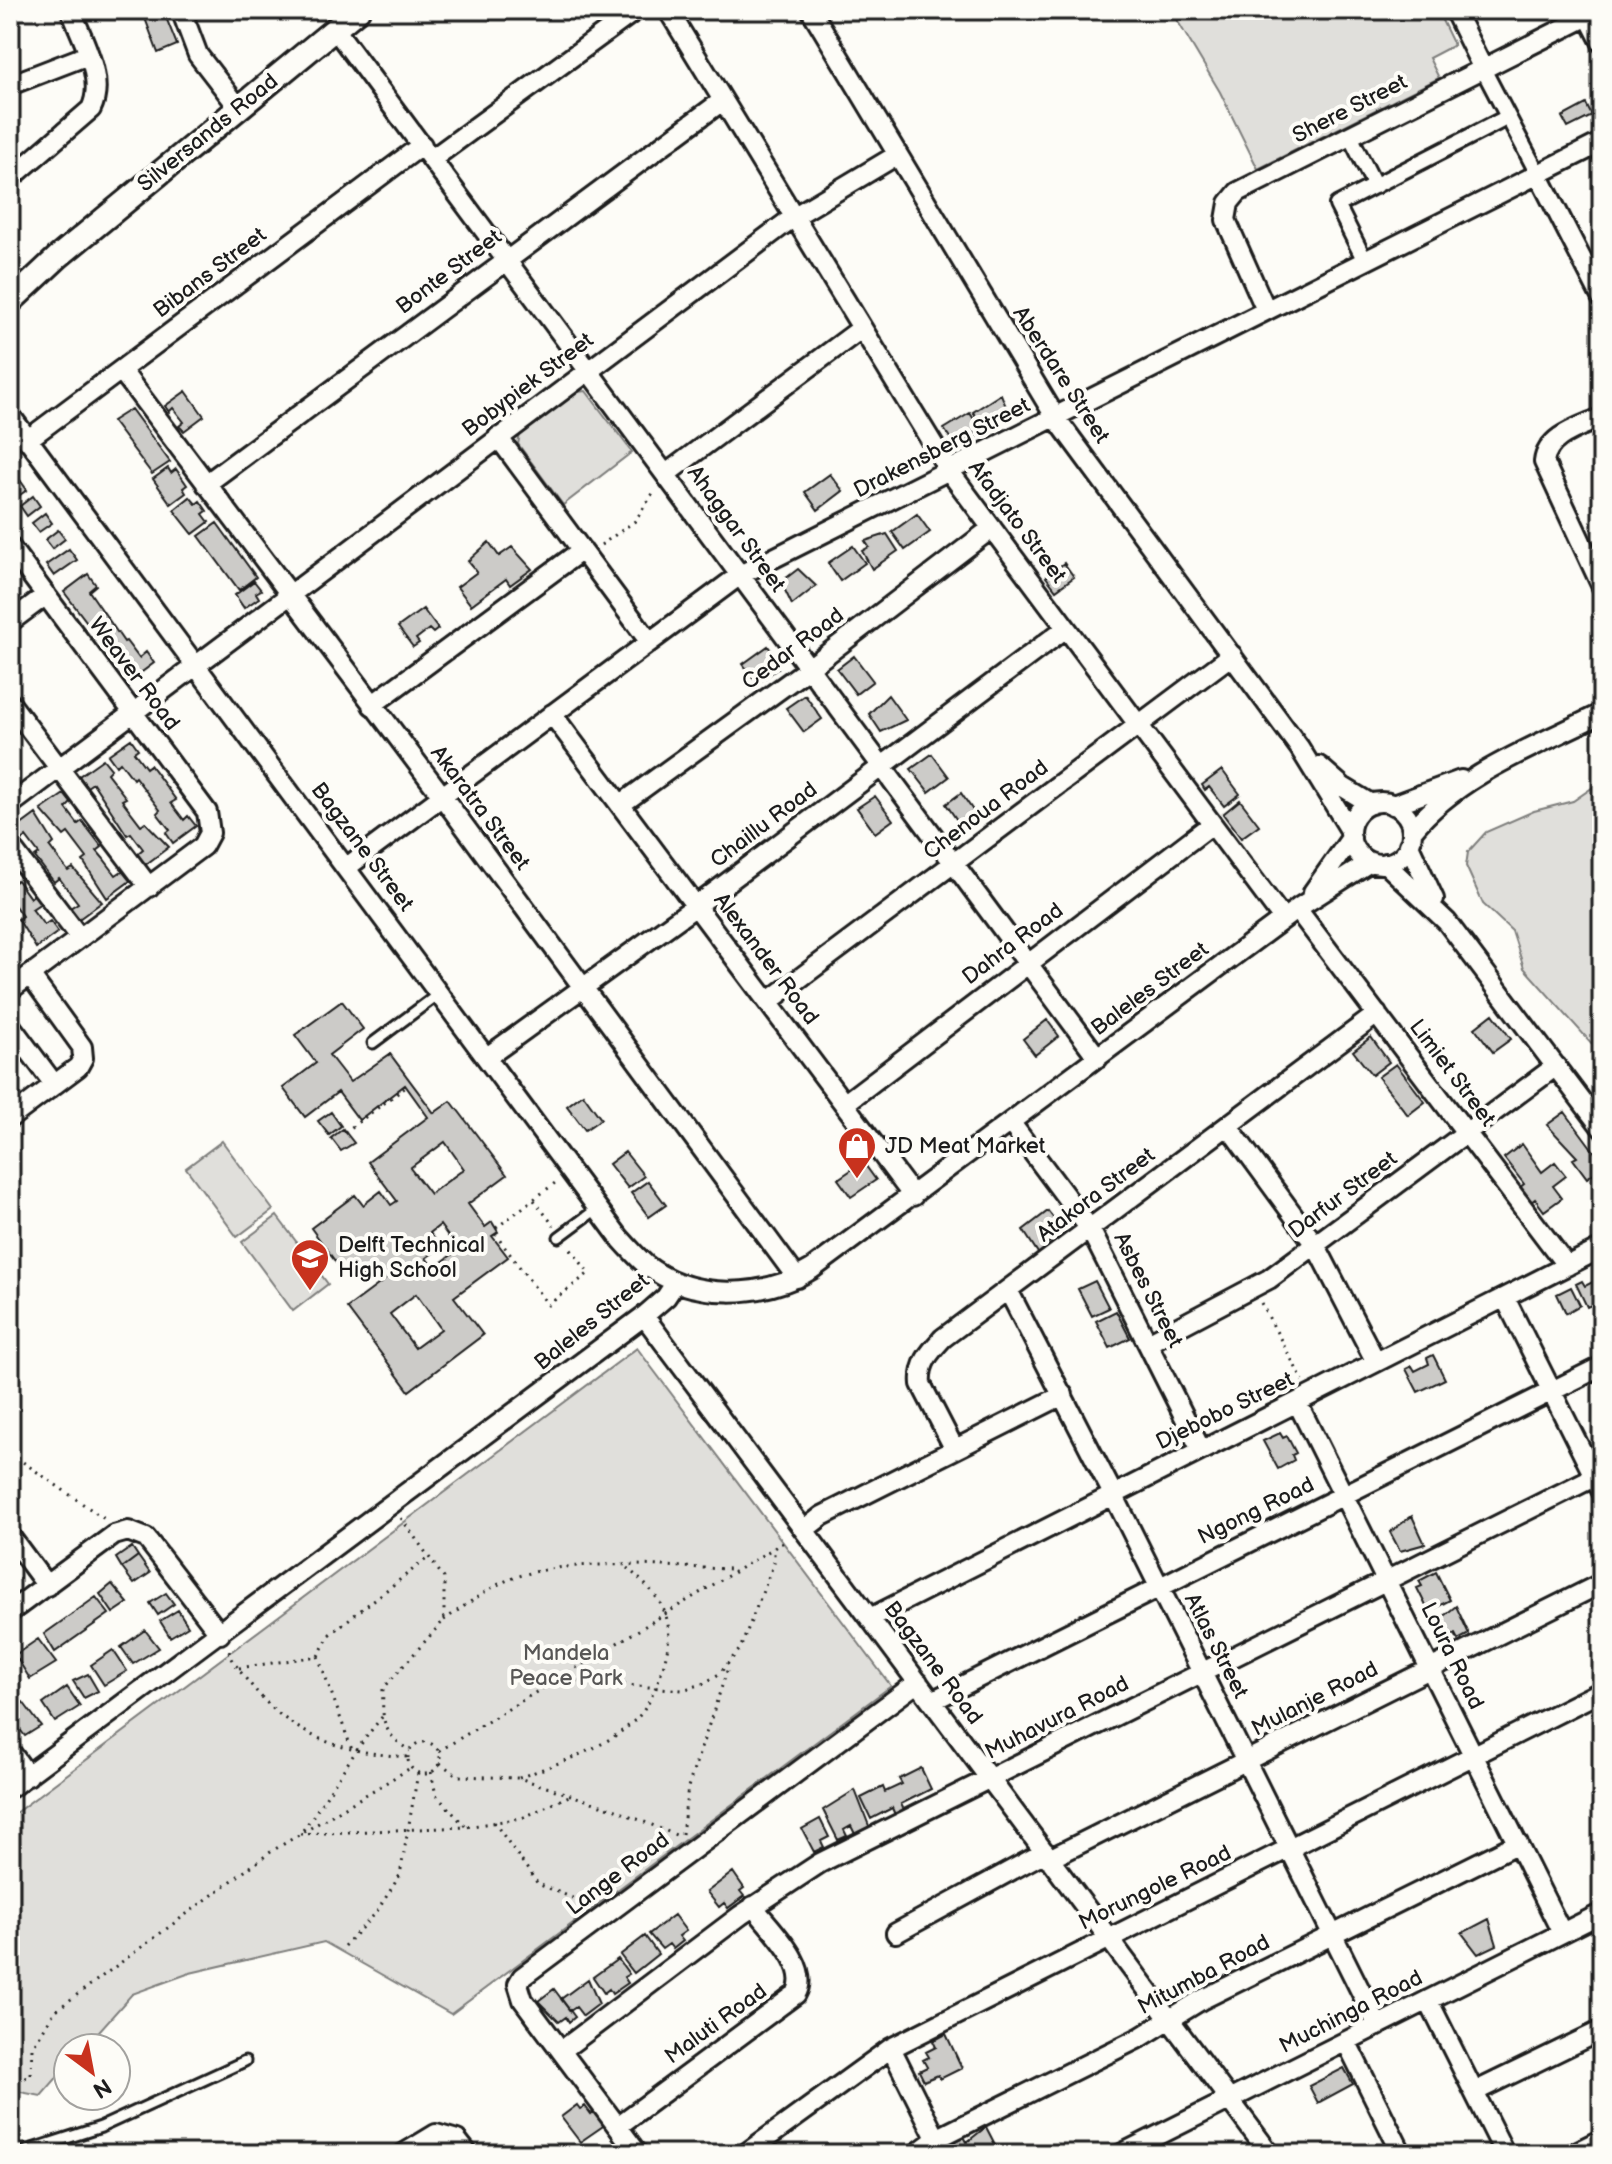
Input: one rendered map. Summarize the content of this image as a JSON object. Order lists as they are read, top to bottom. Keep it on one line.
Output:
{"streets":{"street":["Shere Street","Silversands Road","Bonte Street","Bibans Street","Aberdare Street","Bobypiek Street","Drakensberg Street","Afadjato Street","Ahaggar Street","Cedar Road","Weaver Road","Akaratra Street","Chenoua Road","Chaillu Road","Bagzane Street","Dahra Road","Alexander Road","Baleles Street","Limiet Street","Atakora Street","Darfur Street","Asbes Street","Djebobo Street","Ngong Road","Atlas Street","Loura Road","Bagzane Road","Mulanje Road","Muhavura Road","Lange Road","Morungole Road","Mitumba Road","Muchinga Road","Maluti Road"]},"crossings":[["Shere Street","Drakensberg Street"],["Silversands Road","Ahaggar Street"],["Bonte Street","Afadjato Street"],["Bonte Street","Ahaggar Street"],["Bonte Street","Akaratra Street"],["Bibans Street","Ahaggar Street"],["Bibans Street","Akaratra Street"],["Bibans Street","Bagzane Street"],["Aberdare Street","Bobypiek Street"],["Aberdare Street","Drakensberg Street"],["Aberdare Street","Chenoua Road"],["Aberdare Street","Baleles Street"],["Bobypiek Street","Afadjato Street"],["Bobypiek Street","Ahaggar Street"],["Bobypiek Street","Weaver Road"],["Bobypiek Street","Akaratra Street"],["Bobypiek Street","Bagzane Street"],["Drakensberg Street","Afadjato Street"],["Drakensberg Street","Ahaggar Street"],["Drakensberg Street","Akaratra Street"],["Drakensberg Street","Bagzane Street"],["Drakensberg Street","Alexander Road"],["Afadjato Street","Cedar Road"],["Afadjato Street","Chenoua Road"],["Afadjato Street","Chaillu Road"],["Afadjato Street","Dahra Road"],["Afadjato Street","Baleles Street"],["Afadjato Street","Limiet Street"],["Ahaggar Street","Cedar Road"],["Ahaggar Street","Chenoua Road"],["Ahaggar Street","Chaillu Road"],["Ahaggar Street","Dahra Road"],["Ahaggar Street","Baleles Street"],["Cedar Road","Alexander Road"],["Akaratra Street","Chaillu Road"],["Akaratra Street","Baleles Street"],["Chenoua Road","Alexander Road"],["Chaillu Road","Bagzane Street"],["Chaillu Road","Alexander Road"],["Bagzane Street","Baleles Street"],["Dahra Road","Alexander Road"],["Alexander Road","Baleles Street"],["Baleles Street","Limiet Street"],["Baleles Street","Asbes Street"],["Baleles Street","Bagzane Road"],["Limiet Street","Atakora Street"],["Limiet Street","Darfur Street"],["Limiet Street","Djebobo Street"],["Atakora Street","Asbes Street"],["Atakora Street","Atlas Street"],["Darfur Street","Asbes Street"],["Asbes Street","Djebobo Street"],["Djebobo Street","Atlas Street"],["Djebobo Street","Loura Road"],["Djebobo Street","Bagzane Road"],["Ngong Road","Atlas Street"],["Ngong Road","Loura Road"],["Ngong Road","Bagzane Road"],["Atlas Street","Mulanje Road"],["Atlas Street","Muhavura Road"],["Atlas Street","Morungole Road"],["Atlas Street","Mitumba Road"],["Atlas Street","Muchinga Road"],["Loura Road","Mulanje Road"],["Loura Road","Muhavura Road"],["Loura Road","Morungole Road"],["Loura Road","Mitumba Road"],["Loura Road","Muchinga Road"],["Bagzane Road","Mulanje Road"],["Bagzane Road","Muhavura Road"],["Bagzane Road","Lange Road"],["Bagzane Road","Morungole Road"],["Bagzane Road","Mitumba Road"],["Bagzane Road","Muchinga Road"],["Muhavura Road","Lange Road"],["Muhavura Road","Maluti Road"],["Lange Road","Maluti Road"]],"parks":["Mandela Peace Park"],"places":{"shop":["JD Meat Market"],"school or university":["Delft Technical High School"]},"north":"bottom right"}
